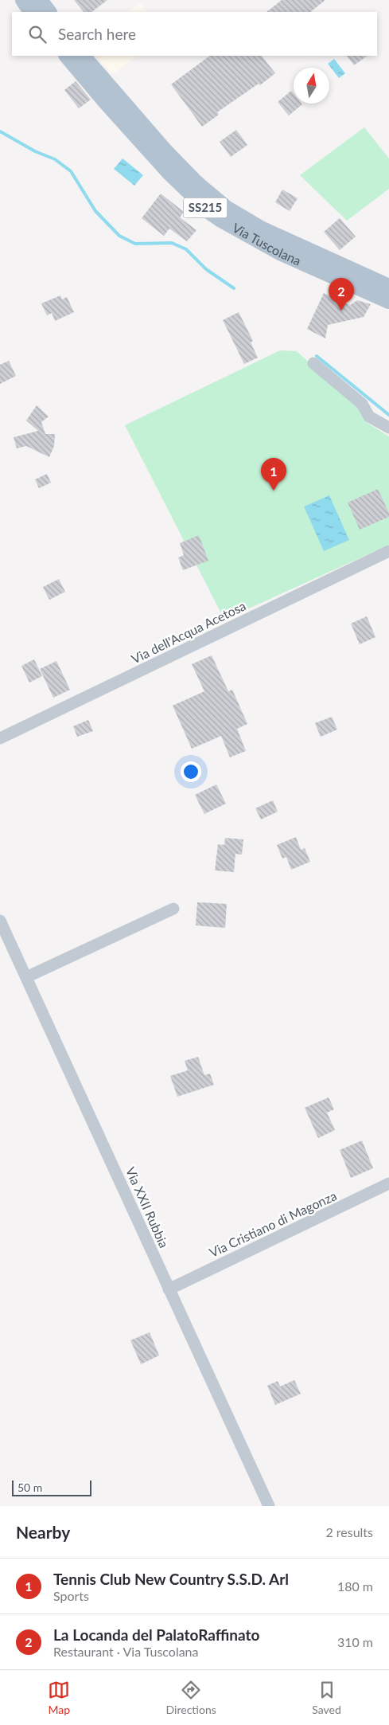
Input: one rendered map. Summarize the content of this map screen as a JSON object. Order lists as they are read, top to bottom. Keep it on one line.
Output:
{"streets":{"main road":["SS215","Via Tuscolana"],"street":["Via dell'Acqua Acetosa","Via XXII Rubbia","Via Cristiano di Magonza"]},"crossings":[["Via XXII Rubbia","Via Cristiano di Magonza"]],"scale_bar":"50 m","north":"top","page":{"search":"Search here","pins":["2","1"],"scale":"50 m","heading":["Nearby","2 results"],"list":[{"mark":"1","name":"Tennis Club New Country S.S.D. Arl","note":"Sports","value":"180 m"},{"mark":"2","name":"La Locanda del PalatoRaffinato","note":"Restaurant · Via Tuscolana","value":"310 m"}],"nav":["Map","Directions","Saved"]}}
